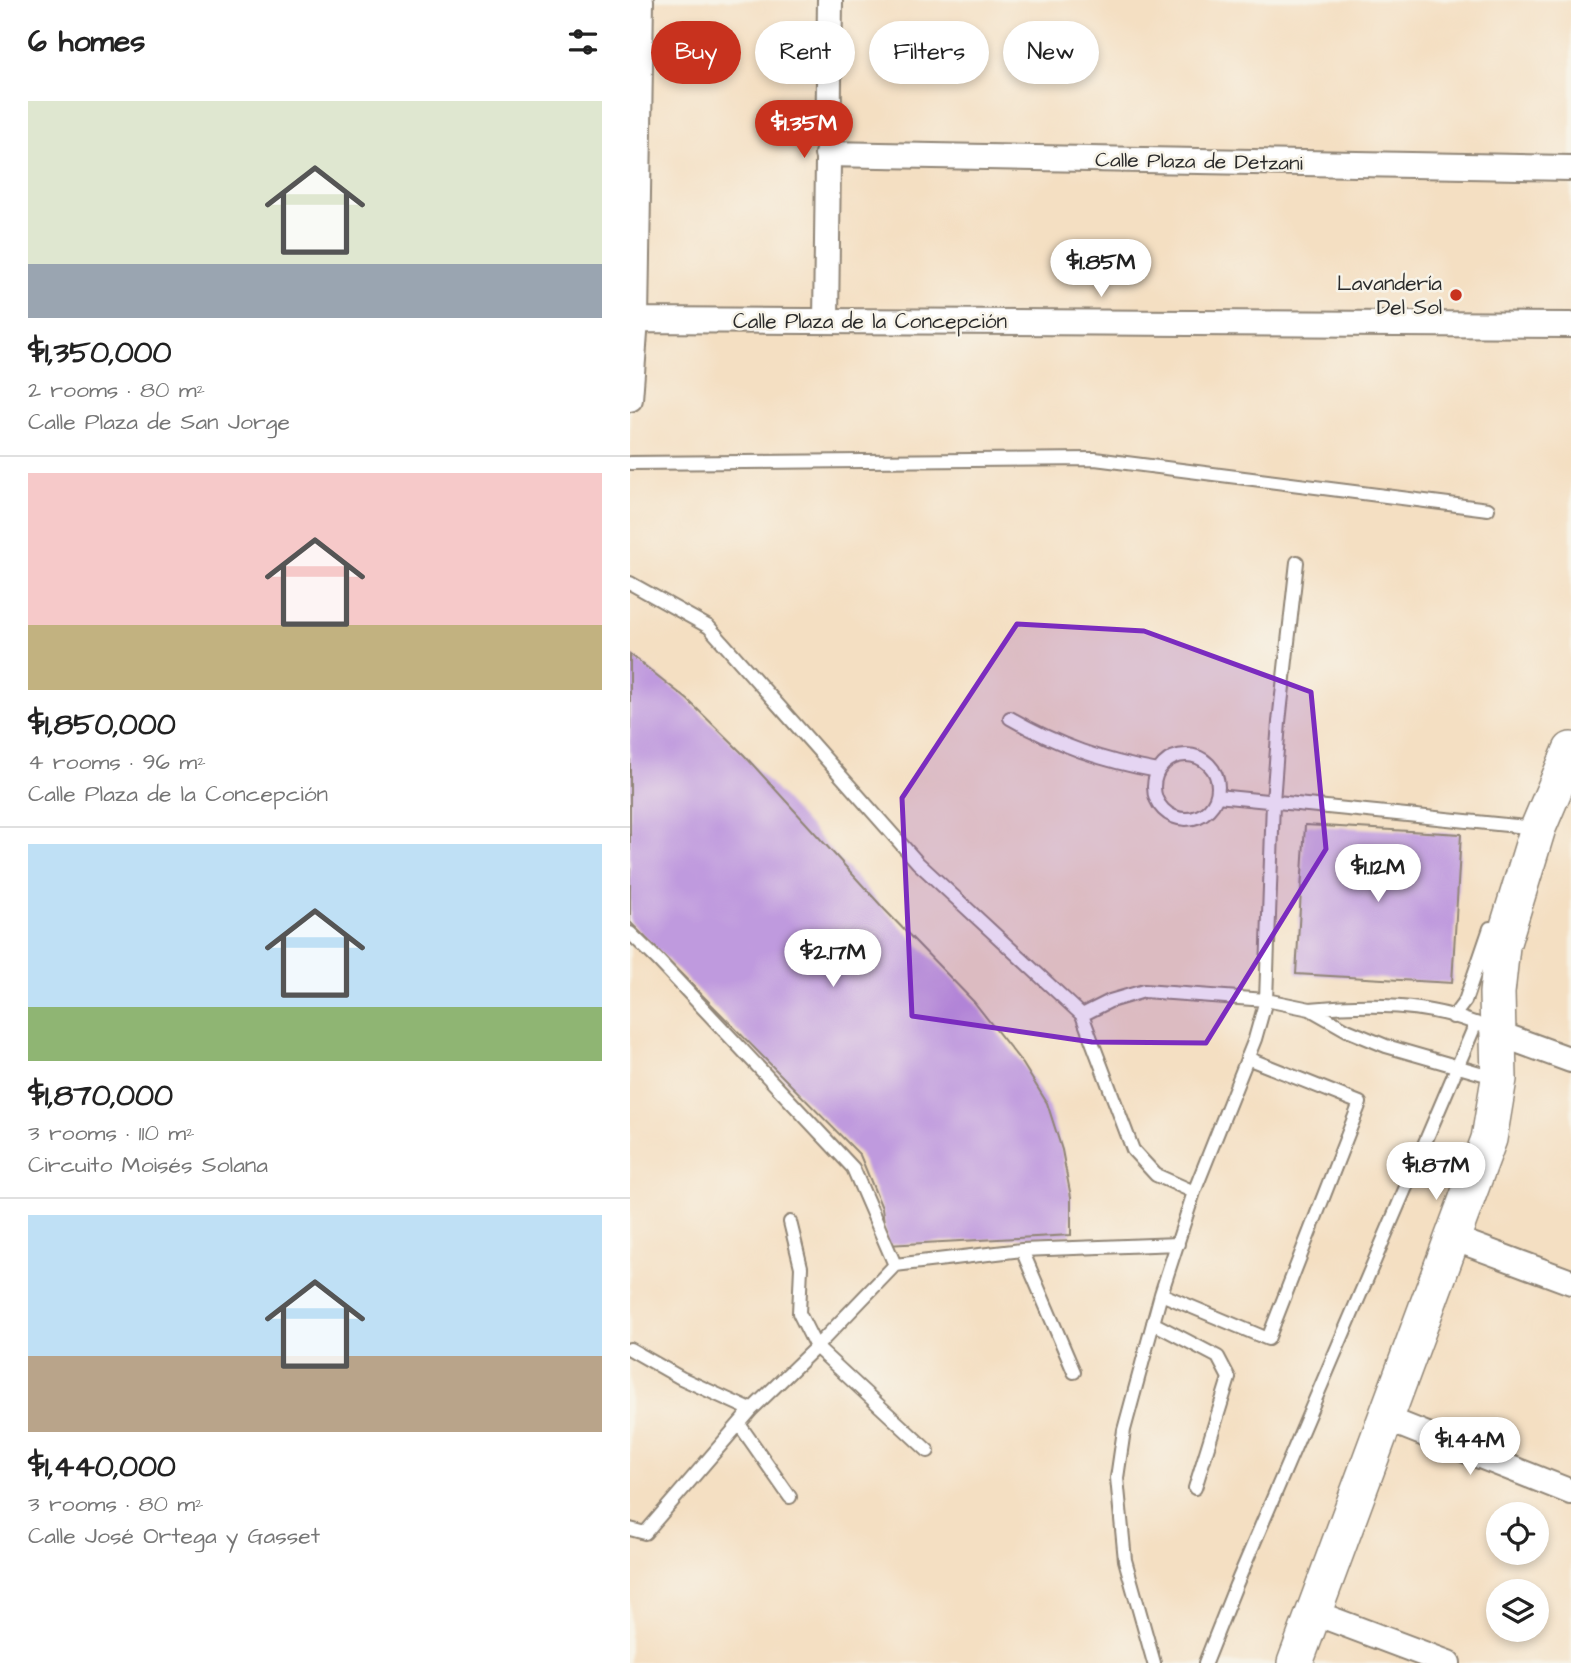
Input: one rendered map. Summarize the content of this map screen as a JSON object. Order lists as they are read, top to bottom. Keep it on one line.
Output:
{"streets":{"street":["Calle Plaza de Detzani","Calle Plaza de la Concepción"]},"places":["Lavandería Del Sol"],"page":{"heading":"6 homes","chip":["Buy","Rent","Filters","New"],"list":[{"name":"$1,350,000","note":"2 rooms · 80 m² · Calle Plaza de San Jorge"},{"name":"$1,850,000","note":"4 rooms · 96 m² · Calle Plaza de la Concepción"},{"name":"$1,870,000","note":"3 rooms · 110 m² · Circuito Moisés Solana"},{"name":"$1,440,000","note":"3 rooms · 80 m² · Calle José Ortega y Gasset"}],"price":["$1.35M","$1.85M","$1.12M","$2.17M","$1.87M","$1.44M"]}}
